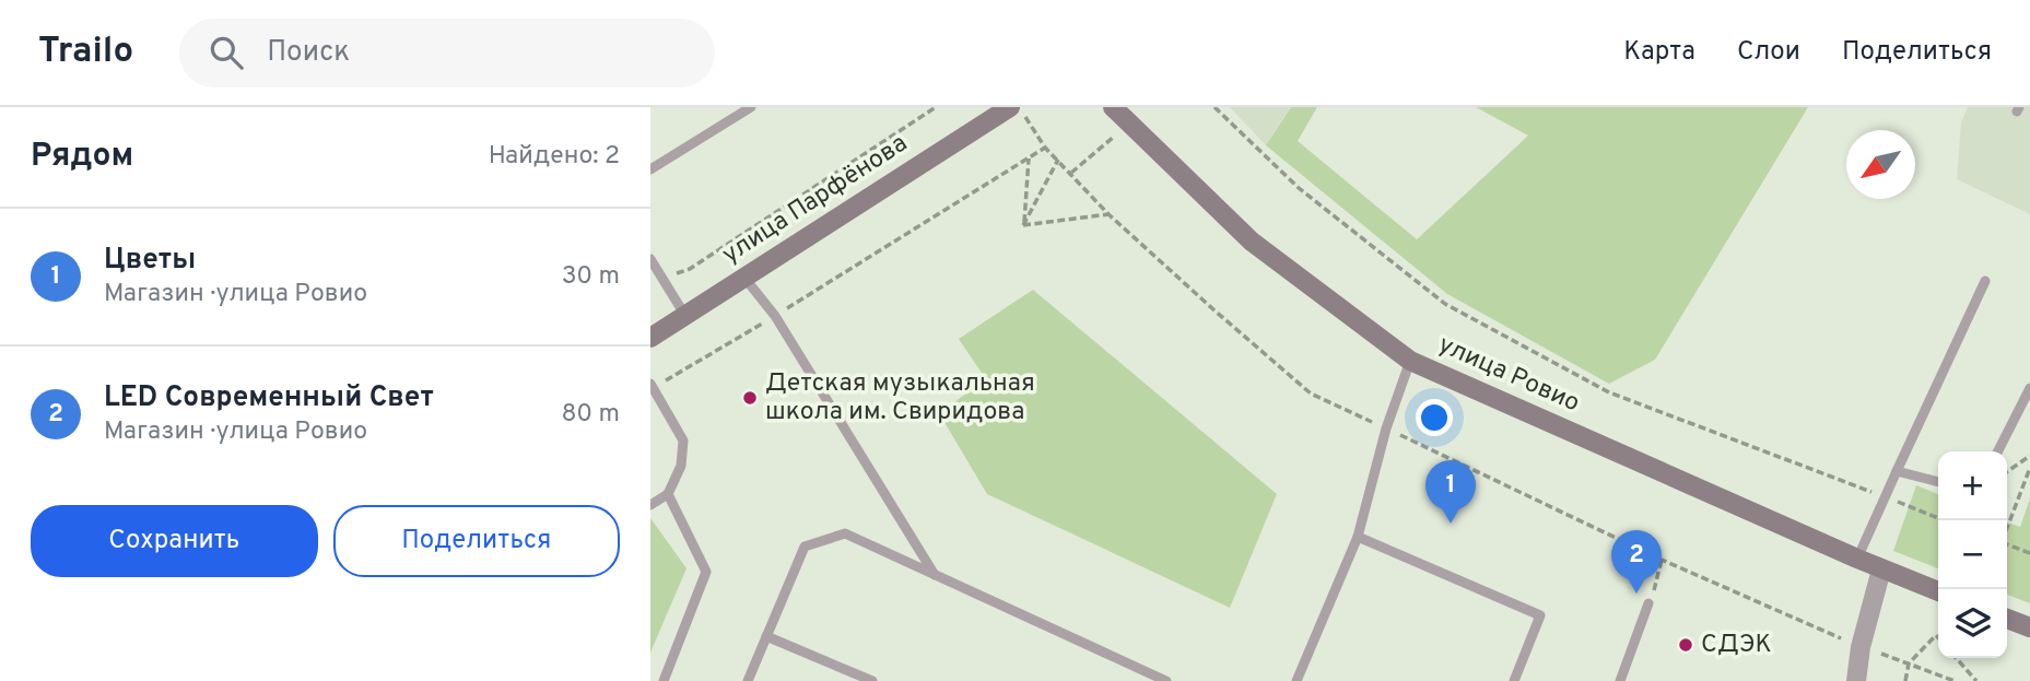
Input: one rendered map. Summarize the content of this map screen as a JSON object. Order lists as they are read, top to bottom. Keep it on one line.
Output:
{"streets":{"main road":["улица Парфёнова","улица Ровио"]},"places":["Детская музыкальная школа им. Свиридова","СДЭК"],"north":"bottom left","page":{"header":"Trailo","search":"Поиск","nav":["Карта","Слои","Поделиться"],"heading":["Рядом","Найдено: 2"],"list":[{"mark":"1","name":"Цветы","note":"Магазин · улица Ровио","value":"30 m"},{"mark":"2","name":"LED Современный Свет","note":"Магазин · улица Ровио","value":"80 m"}],"map_buttons":["+","−"],"pins":["1","2"],"buttons":["Сохранить","Поделиться"]}}
